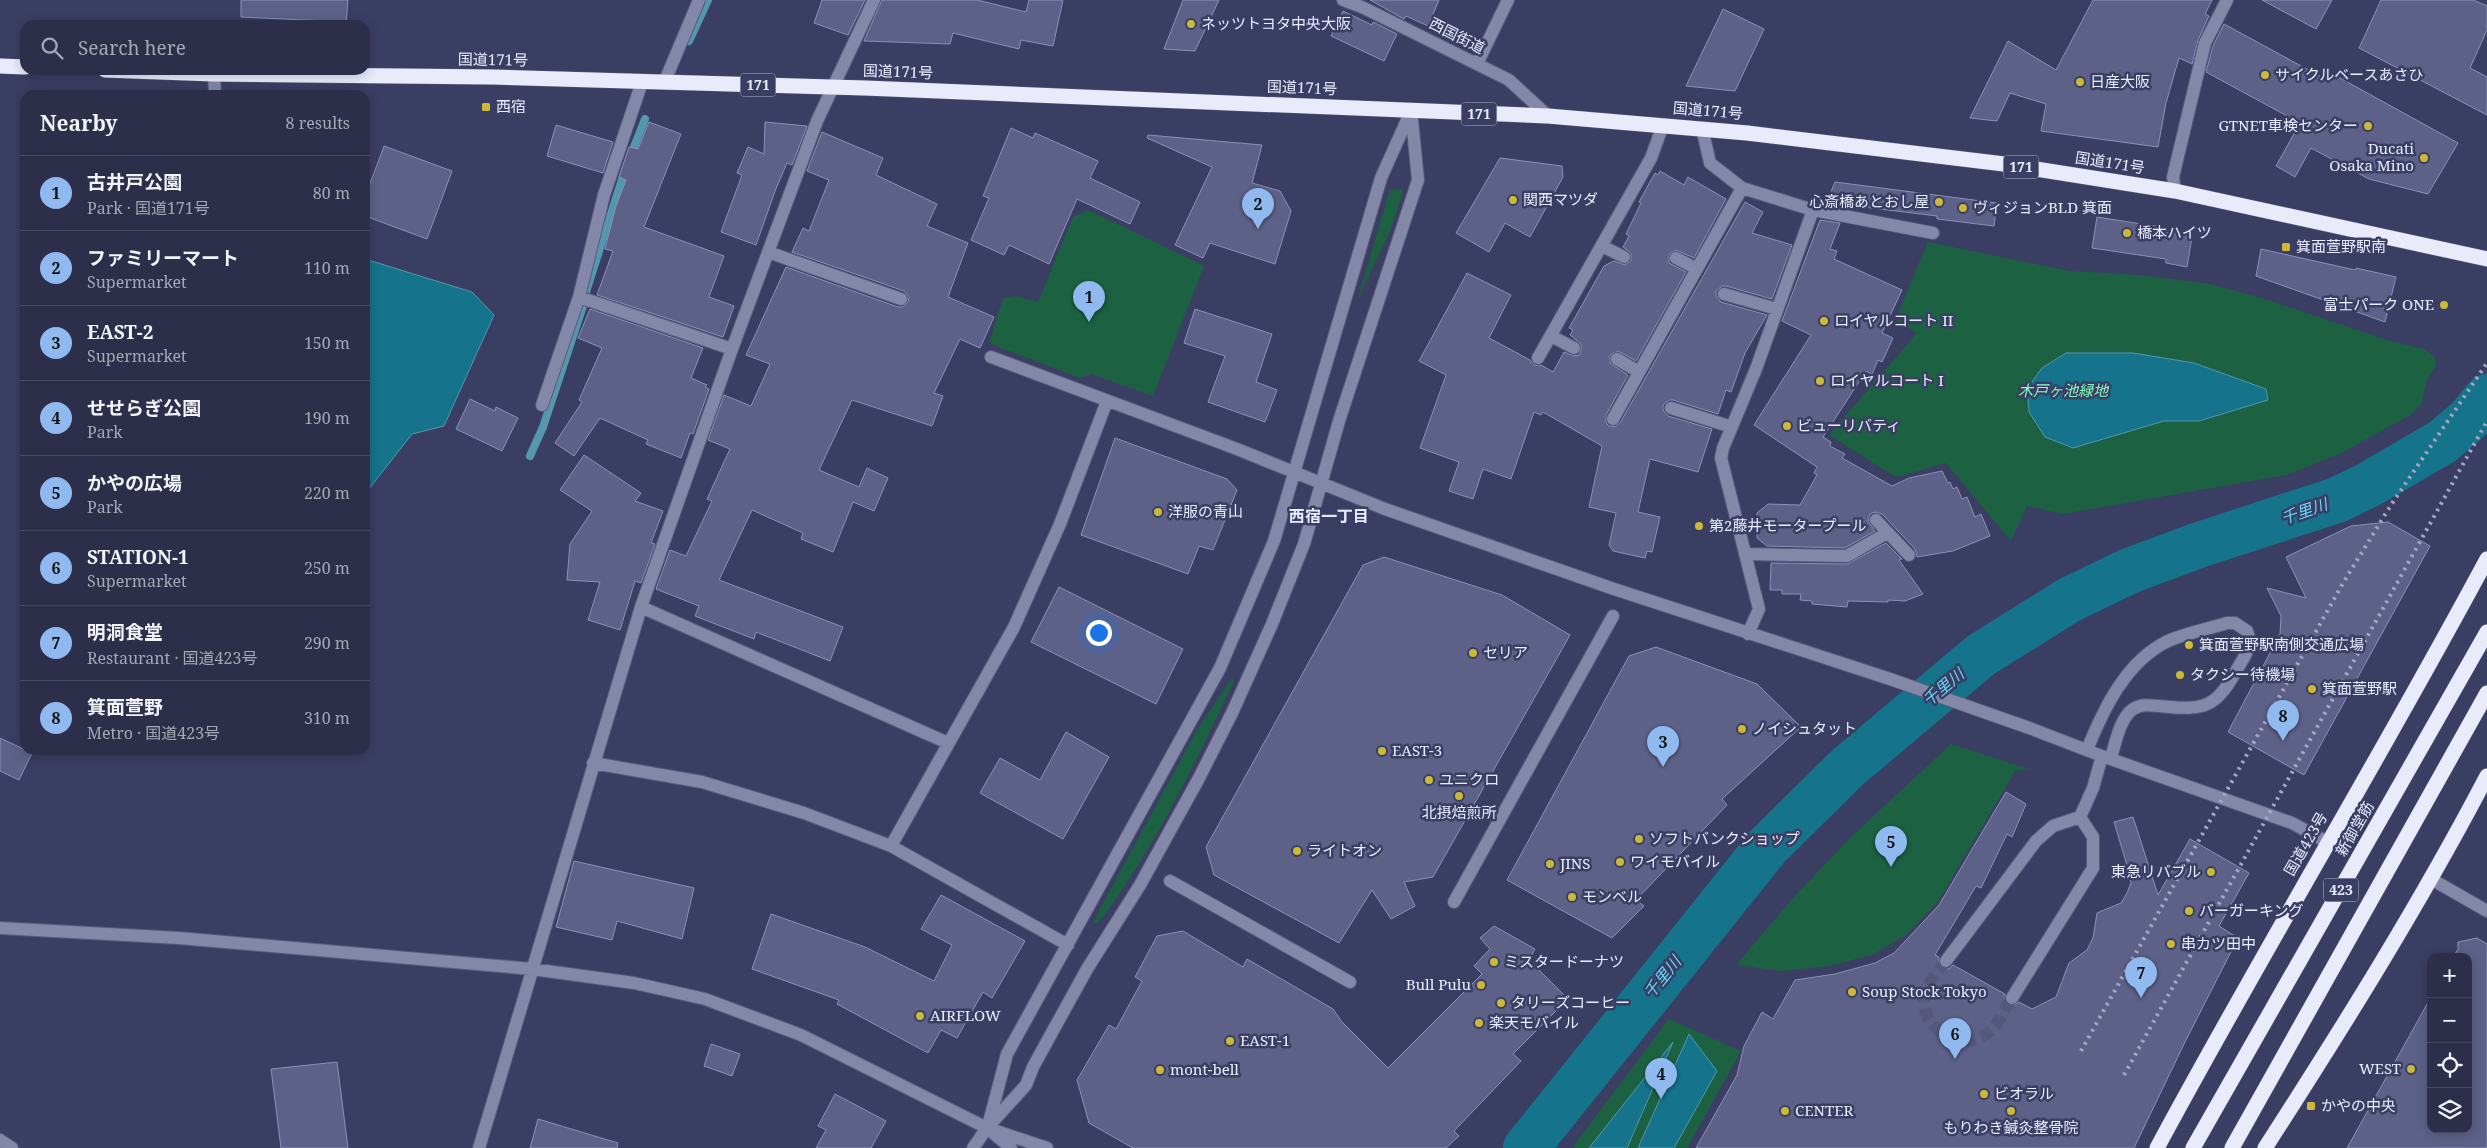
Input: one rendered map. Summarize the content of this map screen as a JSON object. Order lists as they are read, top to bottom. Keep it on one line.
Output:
{"streets":{"highway":["国道171号","171","新御堂筋","国道423号","423"],"street":["西国街道"]},"crossings":[["西国街道","国道171号"]],"districts":["西宿一丁目"],"water":["千里川"],"parks":["木戸ヶ池緑地"],"places":{"other":["ネッツトヨタ中央大阪","サイクルベースあさひ","日産大阪","GTNET車検センター","Ducati Osaka Mino","関西マツダ","心斎橋あとおし屋","ヴィジョンBLD 箕面","橋本ハイツ","富士パーク ONE","ロイヤルコート II","ロイヤルコート I","ビューリバティ","洋服の青山","第2藤井モータープール","箕面萱野駅南側交通広場","セリア","タクシー待機場","箕面萱野駅","ノイシュタット","EAST-3","ユニクロ","北摂焙煎所","ソフトバンクショップ","ライトオン","ワイモバイル","JINS","東急リバブル","モンベル","バーガーキング","串カツ田中","ミスタードーナツ","Bull Pulu","Soup Stock Tokyo","タリーズコーヒー","AIRFLOW","楽天モバイル","EAST-1","WEST","mont-bell","ビオラル","CENTER","もりわき鍼灸整骨院"],"transit":["西宿","箕面萱野駅南","かやの中央"]},"page":{"search":"Search here","heading":["Nearby","8 results"],"list":[{"mark":"1","name":"古井戸公園","note":"Park · 国道171号","value":"80 m"},{"mark":"2","name":"ファミリーマート","note":"Supermarket","value":"110 m"},{"mark":"3","name":"EAST-2","note":"Supermarket","value":"150 m"},{"mark":"4","name":"せせらぎ公園","note":"Park","value":"190 m"},{"mark":"5","name":"かやの広場","note":"Park","value":"220 m"},{"mark":"6","name":"STATION-1","note":"Supermarket","value":"250 m"},{"mark":"7","name":"明洞食堂","note":"Restaurant · 国道423号","value":"290 m"},{"mark":"8","name":"箕面萱野","note":"Metro · 国道423号","value":"310 m"}],"pins":["2","1","8","3","5","7","6","4"],"map_buttons":["+","−"]}}
